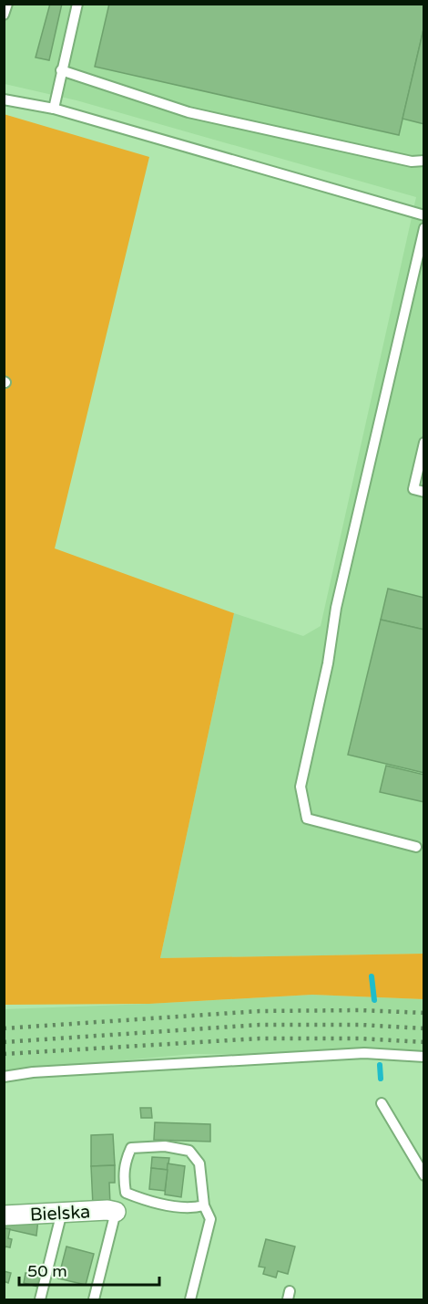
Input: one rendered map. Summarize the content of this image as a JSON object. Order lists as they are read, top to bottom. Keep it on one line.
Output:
{"streets":{"street":["Bielska"]},"scale_bar":"50 m"}
